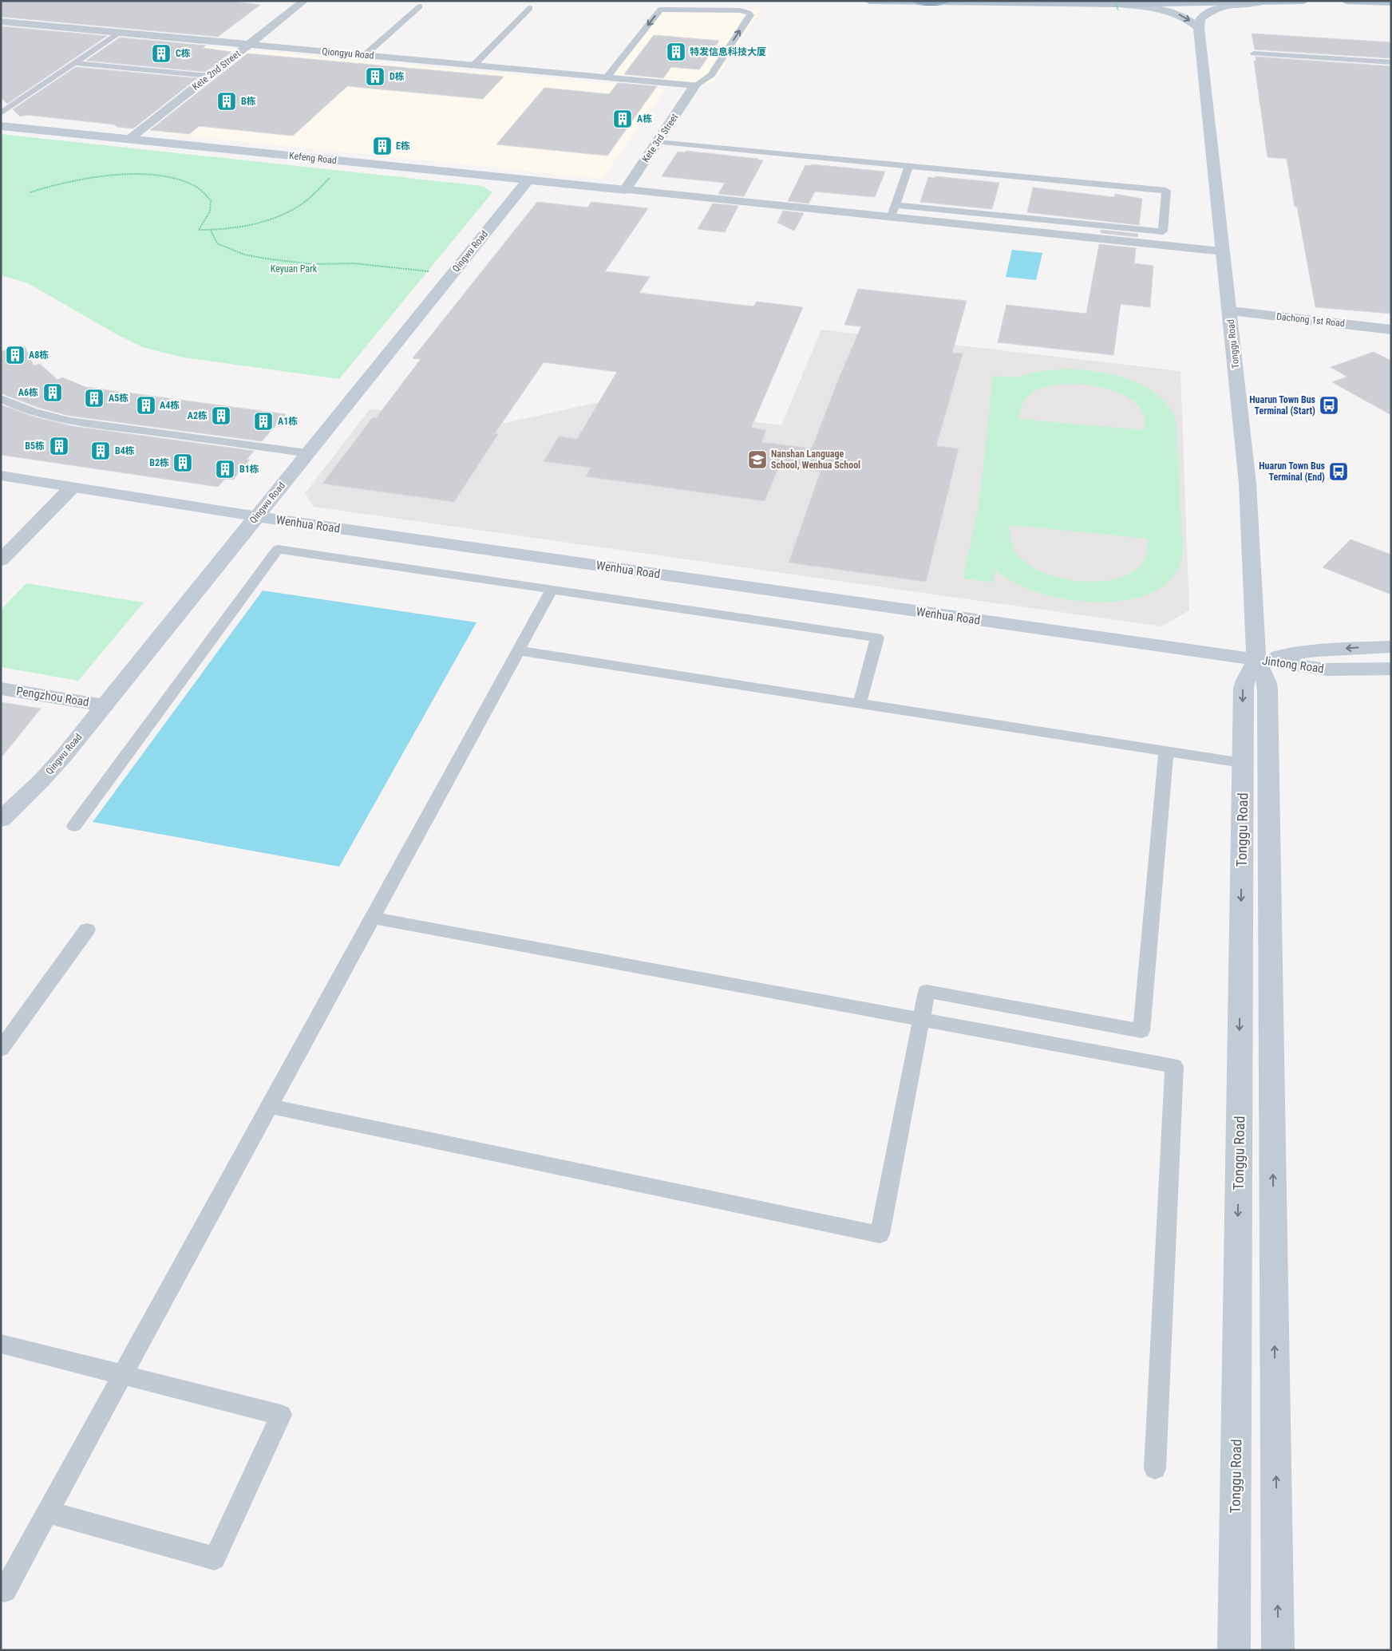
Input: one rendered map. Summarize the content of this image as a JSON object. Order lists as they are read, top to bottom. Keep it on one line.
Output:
{"streets":{"main road":["Kefeng Road","Qingwu Road","Tonggu Road","Wenhua Road","Jintong Road"],"street":["Qiongyu Road","Kete 2nd Street","Kete 3rd Street","Dachong 1st Road","Pengzhou Road"]},"crossings":[["Qiongyu Road","Kete 2nd Street"],["Qiongyu Road","Kete 3rd Street"],["Kete 2nd Street","Kefeng Road"],["Kete 3rd Street","Kefeng Road"],["Kefeng Road","Qingwu Road"],["Qingwu Road","Wenhua Road"],["Qingwu Road","Pengzhou Road"],["Dachong 1st Road","Tonggu Road"],["Tonggu Road","Wenhua Road"],["Tonggu Road","Jintong Road"],["Wenhua Road","Jintong Road"]],"parks":["Keyuan Park"],"places":{"building":["特发信息科技大厦","C栋","D栋","B栋","A栋","E栋","A8栋","A6栋","A5栋","A4栋","A2栋","A1栋","B5栋","B4栋","B2栋","B1栋"],"bus stop":["Huarun Town Bus Terminal (Start)","Huarun Town Bus Terminal (End)"],"school or university":["Nanshan Language School, Wenhua School"]}}
